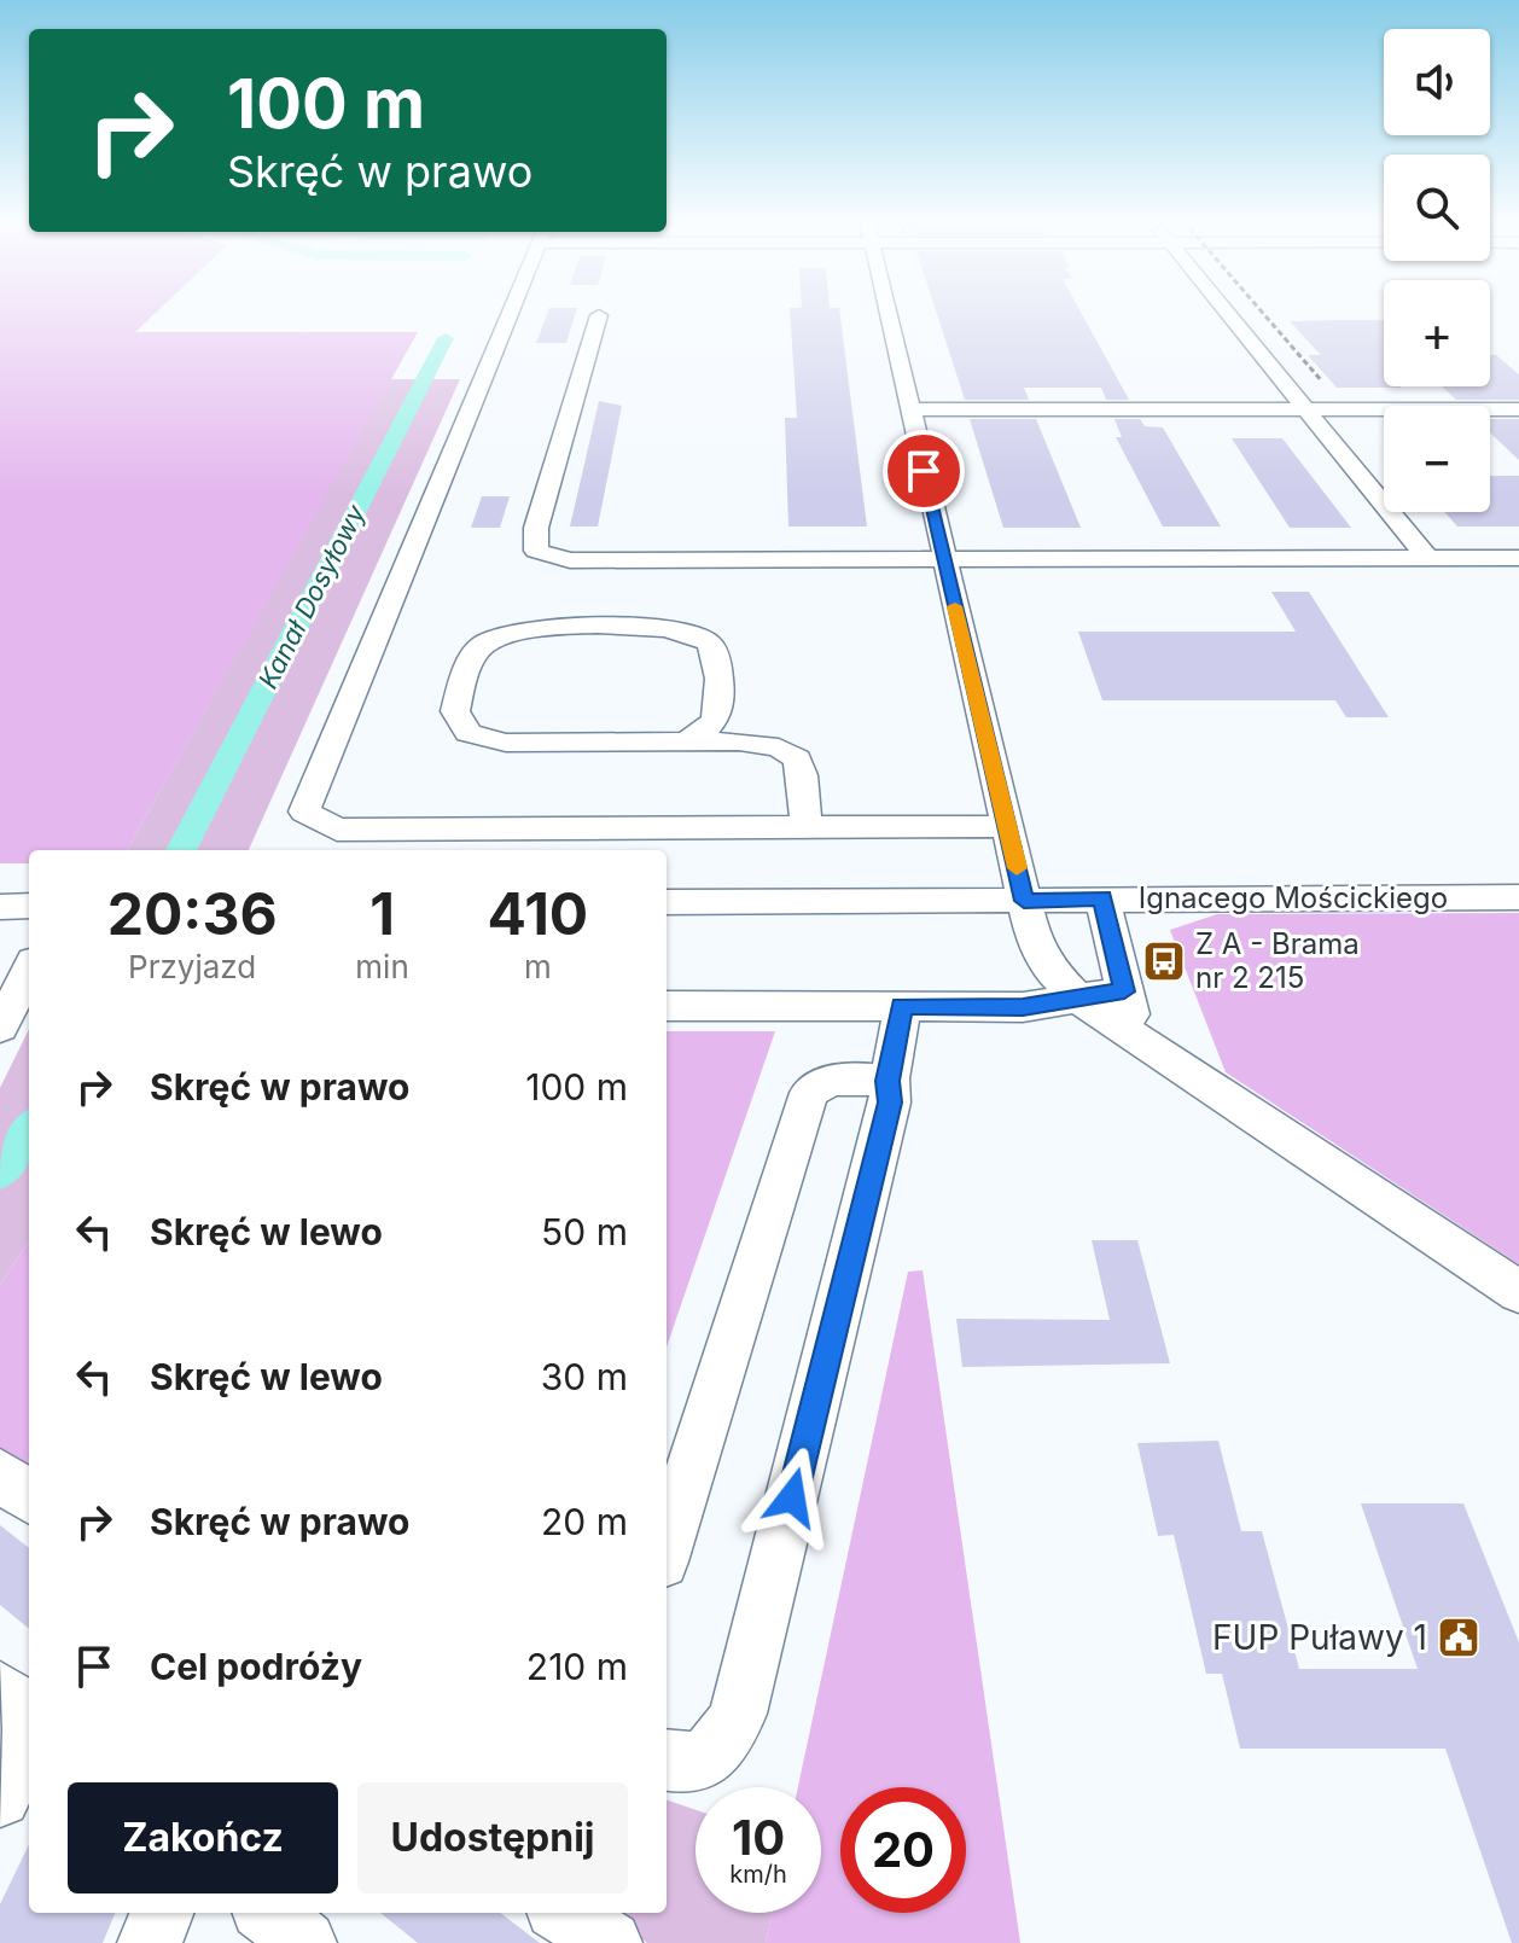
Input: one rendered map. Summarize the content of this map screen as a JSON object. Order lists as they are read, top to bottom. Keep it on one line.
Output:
{"streets":{"street":["Ignacego Mościckiego"]},"water":["Kanał Dosyłowy"],"places":{"bus stop":["Z A - Brama nr 2 215"],"public building":["FUP Puławy 1"]},"page":{"map_buttons":["+","−"],"turn":["100 m","Skręć w prawo"],"eta":["20:36","Przyjazd","1","min","410","m"],"list":[{"name":"Skręć w prawo","value":"100 m"},{"name":"Skręć w lewo","value":"50 m"},{"name":"Skręć w lewo","value":"30 m"},{"name":"Skręć w prawo","value":"20 m"},{"name":"Cel podróży","value":"210 m"}],"buttons":["Zakończ","Udostępnij"],"speed":"10 km/h","limit":"20"}}
